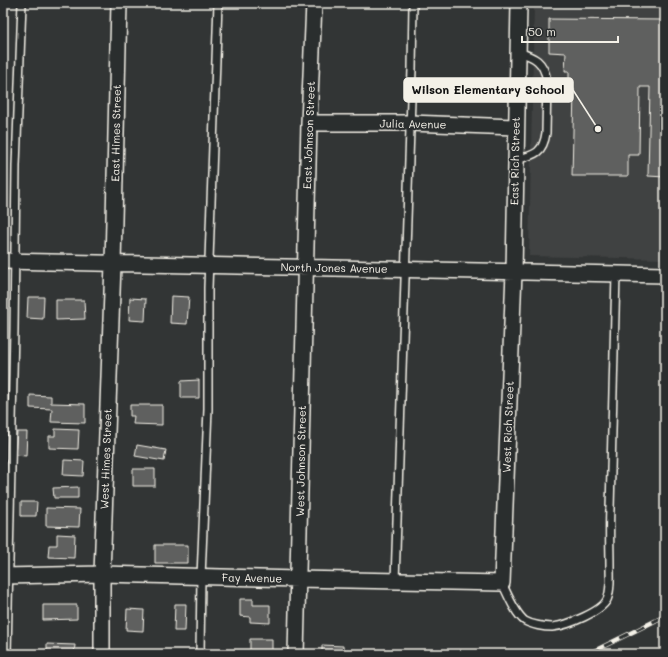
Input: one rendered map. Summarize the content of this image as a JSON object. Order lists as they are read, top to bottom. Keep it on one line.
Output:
{"streets":{"street":["Julia Avenue","East Himes Street","East Johnson Street","East Rich Street","North Jones Avenue","West Rich Street","West Himes Street","West Johnson Street","Fay Avenue"]},"crossings":[["Julia Avenue","East Johnson Street"],["Julia Avenue","East Rich Street"],["East Himes Street","North Jones Avenue"],["East Himes Street","West Himes Street"],["East Johnson Street","North Jones Avenue"],["East Johnson Street","West Johnson Street"],["East Rich Street","North Jones Avenue"],["East Rich Street","West Rich Street"],["North Jones Avenue","West Rich Street"],["North Jones Avenue","West Himes Street"],["North Jones Avenue","West Johnson Street"],["West Rich Street","Fay Avenue"],["West Himes Street","Fay Avenue"],["West Johnson Street","Fay Avenue"]],"places":["Wilson Elementary School"],"scale_bar":"50 m"}
